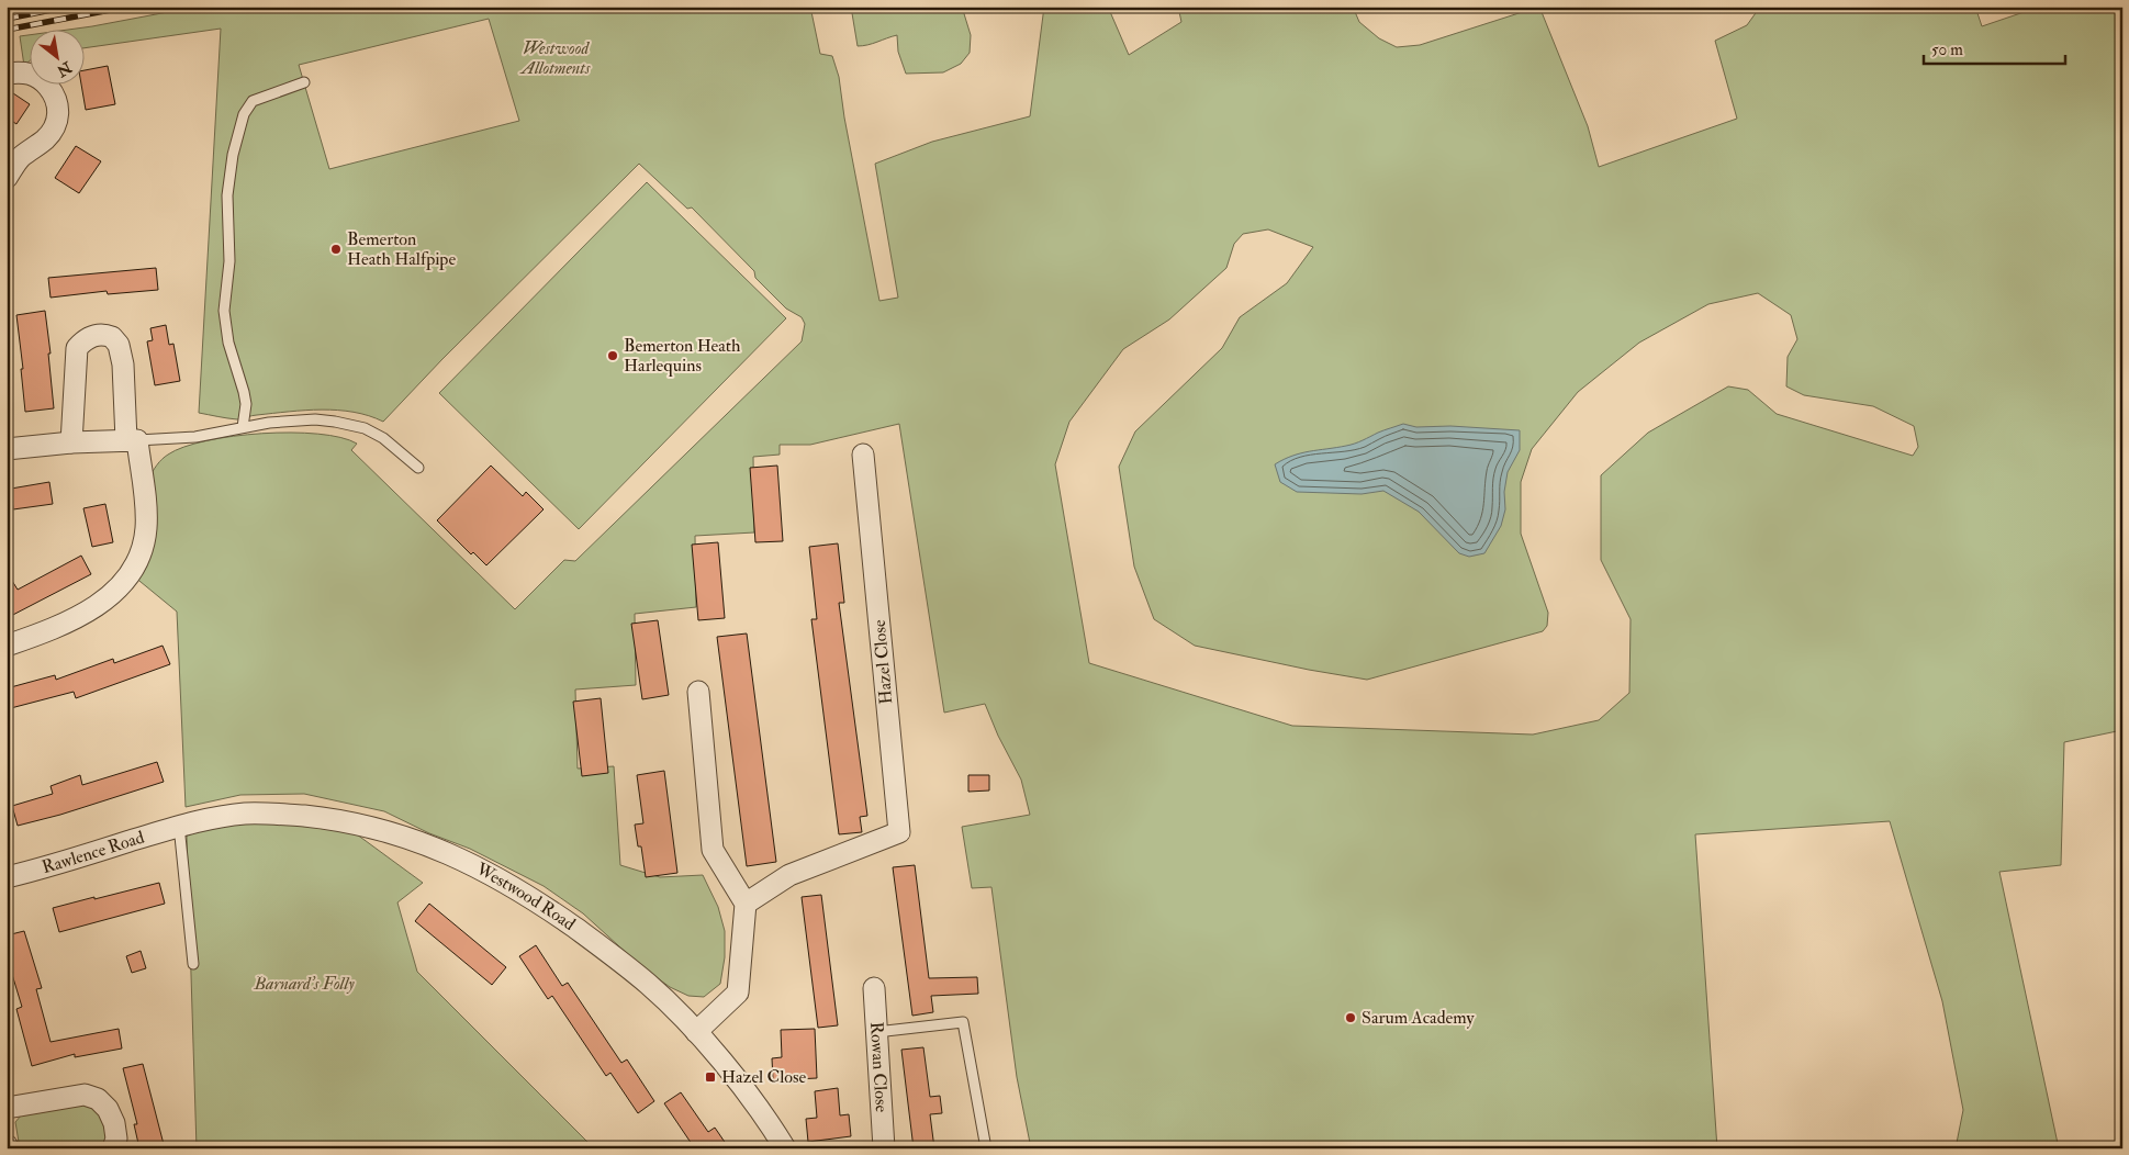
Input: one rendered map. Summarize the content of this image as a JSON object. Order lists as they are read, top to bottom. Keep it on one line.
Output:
{"streets":{"street":["Hazel Close","Rawlence Road","Westwood Road","Rowan Close"]},"crossings":[["Rawlence Road","Westwood Road"]],"parks":["Westwood Allotments","Barnard's Folly"],"places":{"other":["Bemerton Heath Halfpipe","Bemerton Heath Harlequins","Sarum Academy"],"transit":["Hazel Close"]},"scale_bar":"50 m","north":"bottom right"}
